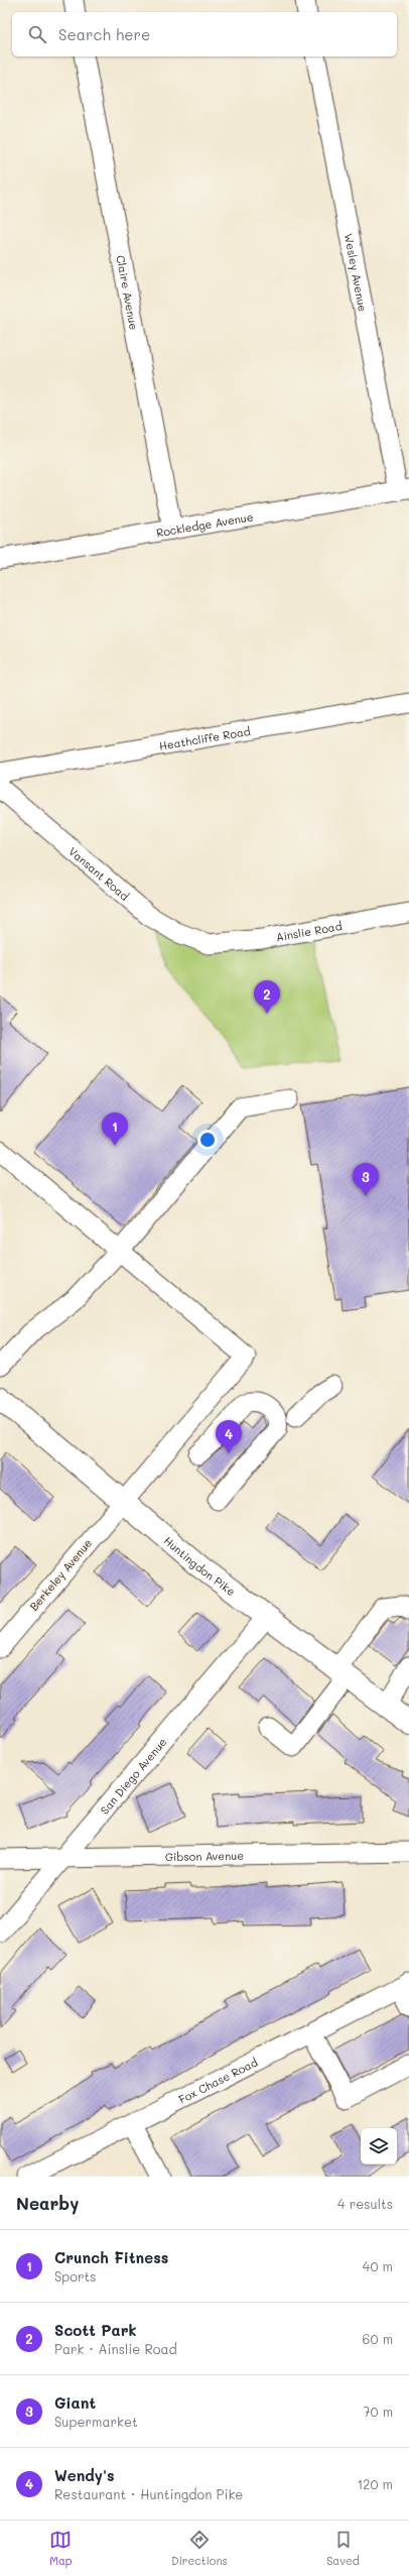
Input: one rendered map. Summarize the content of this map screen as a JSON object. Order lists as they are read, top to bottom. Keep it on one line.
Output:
{"streets":{"main road":["Huntingdon Pike"],"street":["Wesley Avenue","Claire Avenue","Rockledge Avenue","Heathcliffe Road","Vansant Road","Ainslie Road","Berkeley Avenue","San Diego Avenue","Gibson Avenue","Fox Chase Road"]},"crossings":[["Wesley Avenue","Rockledge Avenue"],["Claire Avenue","Rockledge Avenue"],["Vansant Road","Ainslie Road"],["Huntingdon Pike","Berkeley Avenue"],["Huntingdon Pike","San Diego Avenue"],["San Diego Avenue","Gibson Avenue"]],"page":{"search":"Search here","pins":["2","1","3","4"],"heading":["Nearby","4 results"],"list":[{"mark":"1","name":"Crunch Fitness","note":"Sports","value":"40 m"},{"mark":"2","name":"Scott Park","note":"Park · Ainslie Road","value":"60 m"},{"mark":"3","name":"Giant","note":"Supermarket","value":"70 m"},{"mark":"4","name":"Wendy's","note":"Restaurant · Huntingdon Pike","value":"120 m"}],"nav":["Map","Directions","Saved"]}}
